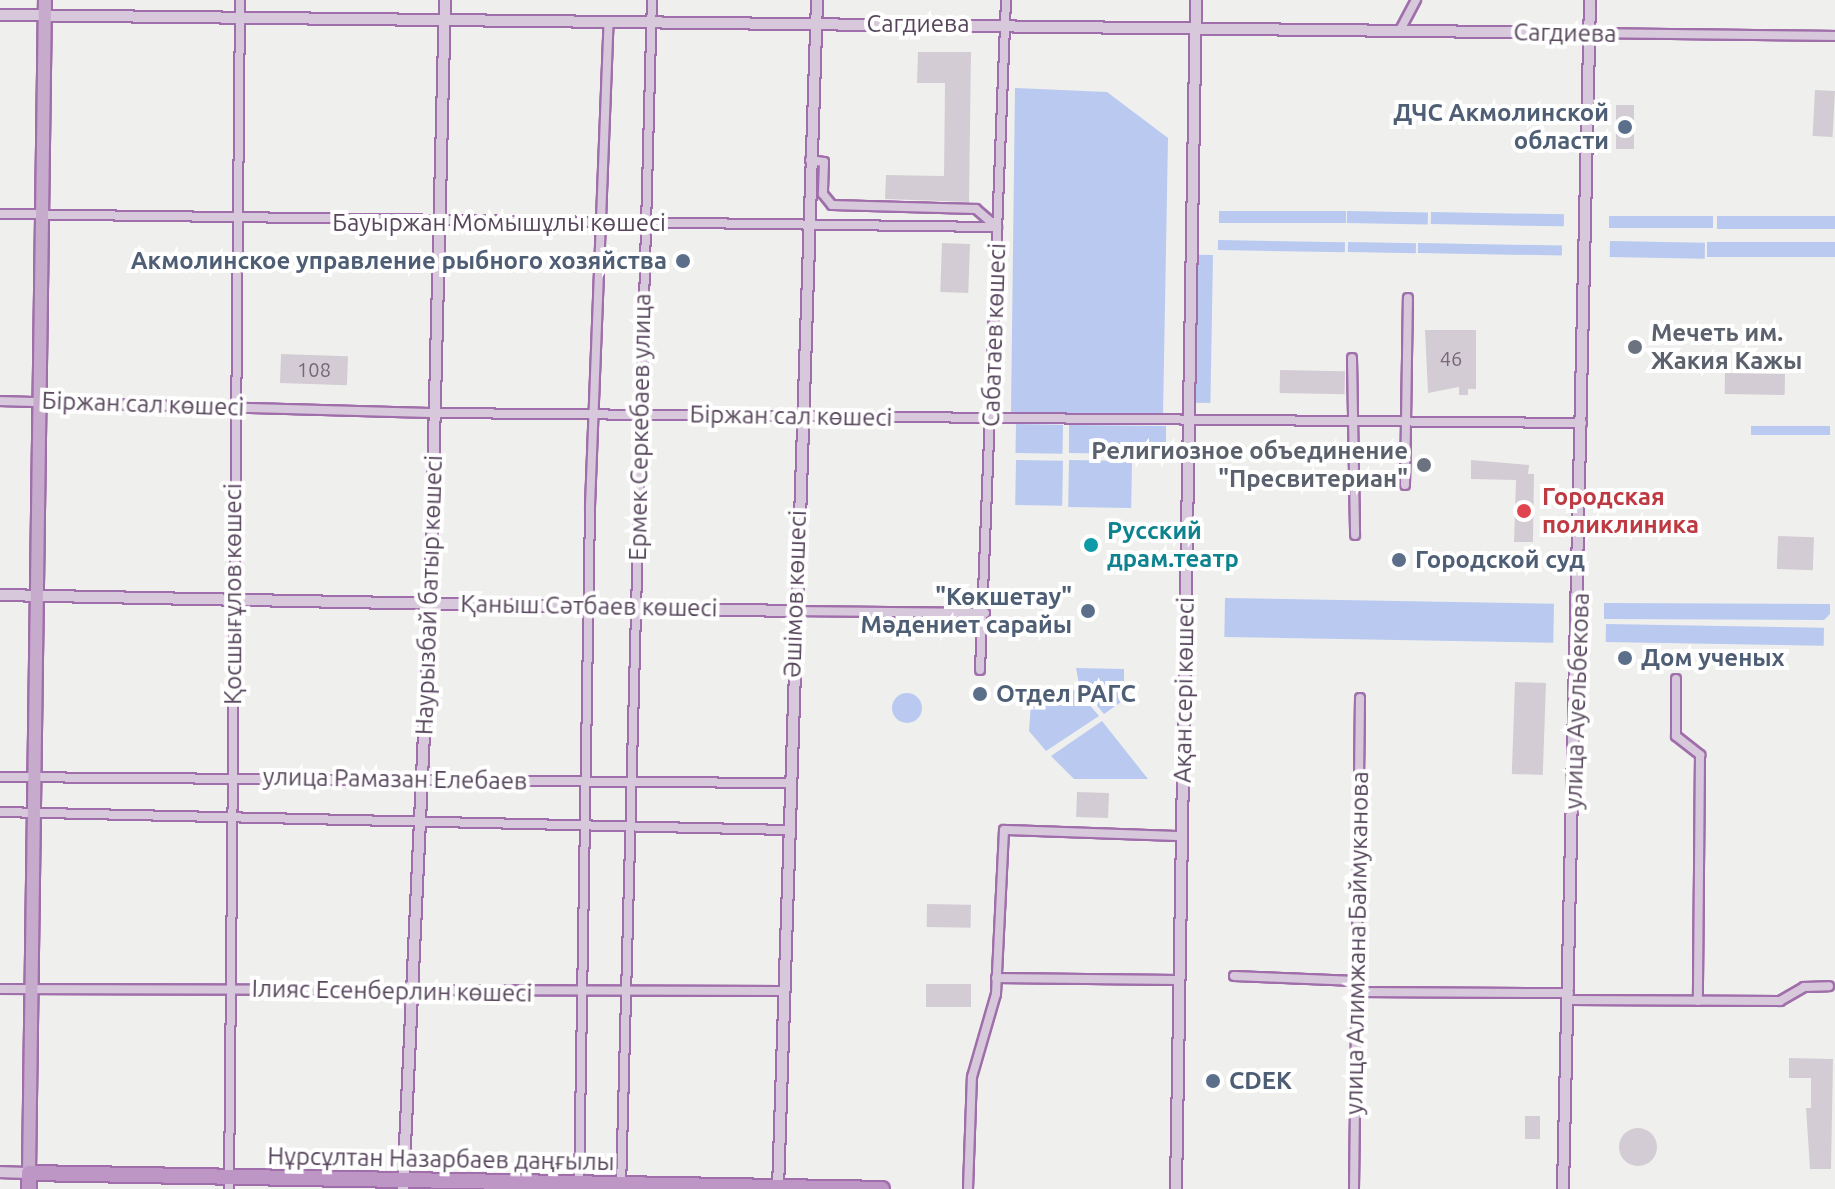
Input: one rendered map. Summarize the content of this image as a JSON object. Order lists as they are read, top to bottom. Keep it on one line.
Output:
{"streets":{"highway":["Нұрсұлтан Назарбаев даңғылы"],"street":["Сагдиева","Бауыржан Момышұлы көшесі","Сабатаев көшесі","Біржан сал көшесі","Ермек Серкебаев улица","Қосшығұлов көшесі","Әшімов көшесі","Наурызбай батыр көшесі","Қаныш Сәтбаев көшесі","Ақан сері көшесі","улица Ауельбекова","улица Рамазан Елебаев","улица Алимжана Баймуканова","Ілияс Есенберлин көшесі"]},"crossings":[["Сагдиева","Сабатаев көшесі"],["Сагдиева","Ермек Серкебаев улица"],["Сагдиева","Қосшығұлов көшесі"],["Сагдиева","Әшімов көшесі"],["Сагдиева","Наурызбай батыр көшесі"],["Сагдиева","Ақан сері көшесі"],["Сагдиева","улица Ауельбекова"],["Бауыржан Момышұлы көшесі","Сабатаев көшесі"],["Бауыржан Момышұлы көшесі","Ермек Серкебаев улица"],["Бауыржан Момышұлы көшесі","Қосшығұлов көшесі"],["Бауыржан Момышұлы көшесі","Әшімов көшесі"],["Бауыржан Момышұлы көшесі","Наурызбай батыр көшесі"],["Сабатаев көшесі","Біржан сал көшесі"],["Сабатаев көшесі","Қаныш Сәтбаев көшесі"],["Біржан сал көшесі","Ермек Серкебаев улица"],["Біржан сал көшесі","Қосшығұлов көшесі"],["Біржан сал көшесі","Әшімов көшесі"],["Біржан сал көшесі","Наурызбай батыр көшесі"],["Біржан сал көшесі","Ақан сері көшесі"],["Біржан сал көшесі","улица Ауельбекова"],["Ермек Серкебаев улица","Қаныш Сәтбаев көшесі"],["Ермек Серкебаев улица","улица Рамазан Елебаев"],["Ермек Серкебаев улица","Ілияс Есенберлин көшесі"],["Ермек Серкебаев улица","Нұрсұлтан Назарбаев даңғылы"],["Қосшығұлов көшесі","Қаныш Сәтбаев көшесі"],["Қосшығұлов көшесі","улица Рамазан Елебаев"],["Қосшығұлов көшесі","Ілияс Есенберлин көшесі"],["Қосшығұлов көшесі","Нұрсұлтан Назарбаев даңғылы"],["Әшімов көшесі","Қаныш Сәтбаев көшесі"],["Әшімов көшесі","улица Рамазан Елебаев"],["Әшімов көшесі","Ілияс Есенберлин көшесі"],["Әшімов көшесі","Нұрсұлтан Назарбаев даңғылы"],["Наурызбай батыр көшесі","Қаныш Сәтбаев көшесі"],["Наурызбай батыр көшесі","улица Рамазан Елебаев"],["Наурызбай батыр көшесі","Ілияс Есенберлин көшесі"],["Наурызбай батыр көшесі","Нұрсұлтан Назарбаев даңғылы"]],"places":["ДЧС Акмолинской области","Акмолинское управление рыбного хозяйства","Мечеть им. Жакия Кажы","Религиозное объединение \"Пресвитериан\"","Городская поликлиника","Русский драм.театр","Городской суд","\"Көкшетау\" Мәдениет сарайы","Дом ученых","Отдел РАГС","CDEK"],"house_numbers":["46","108"]}
